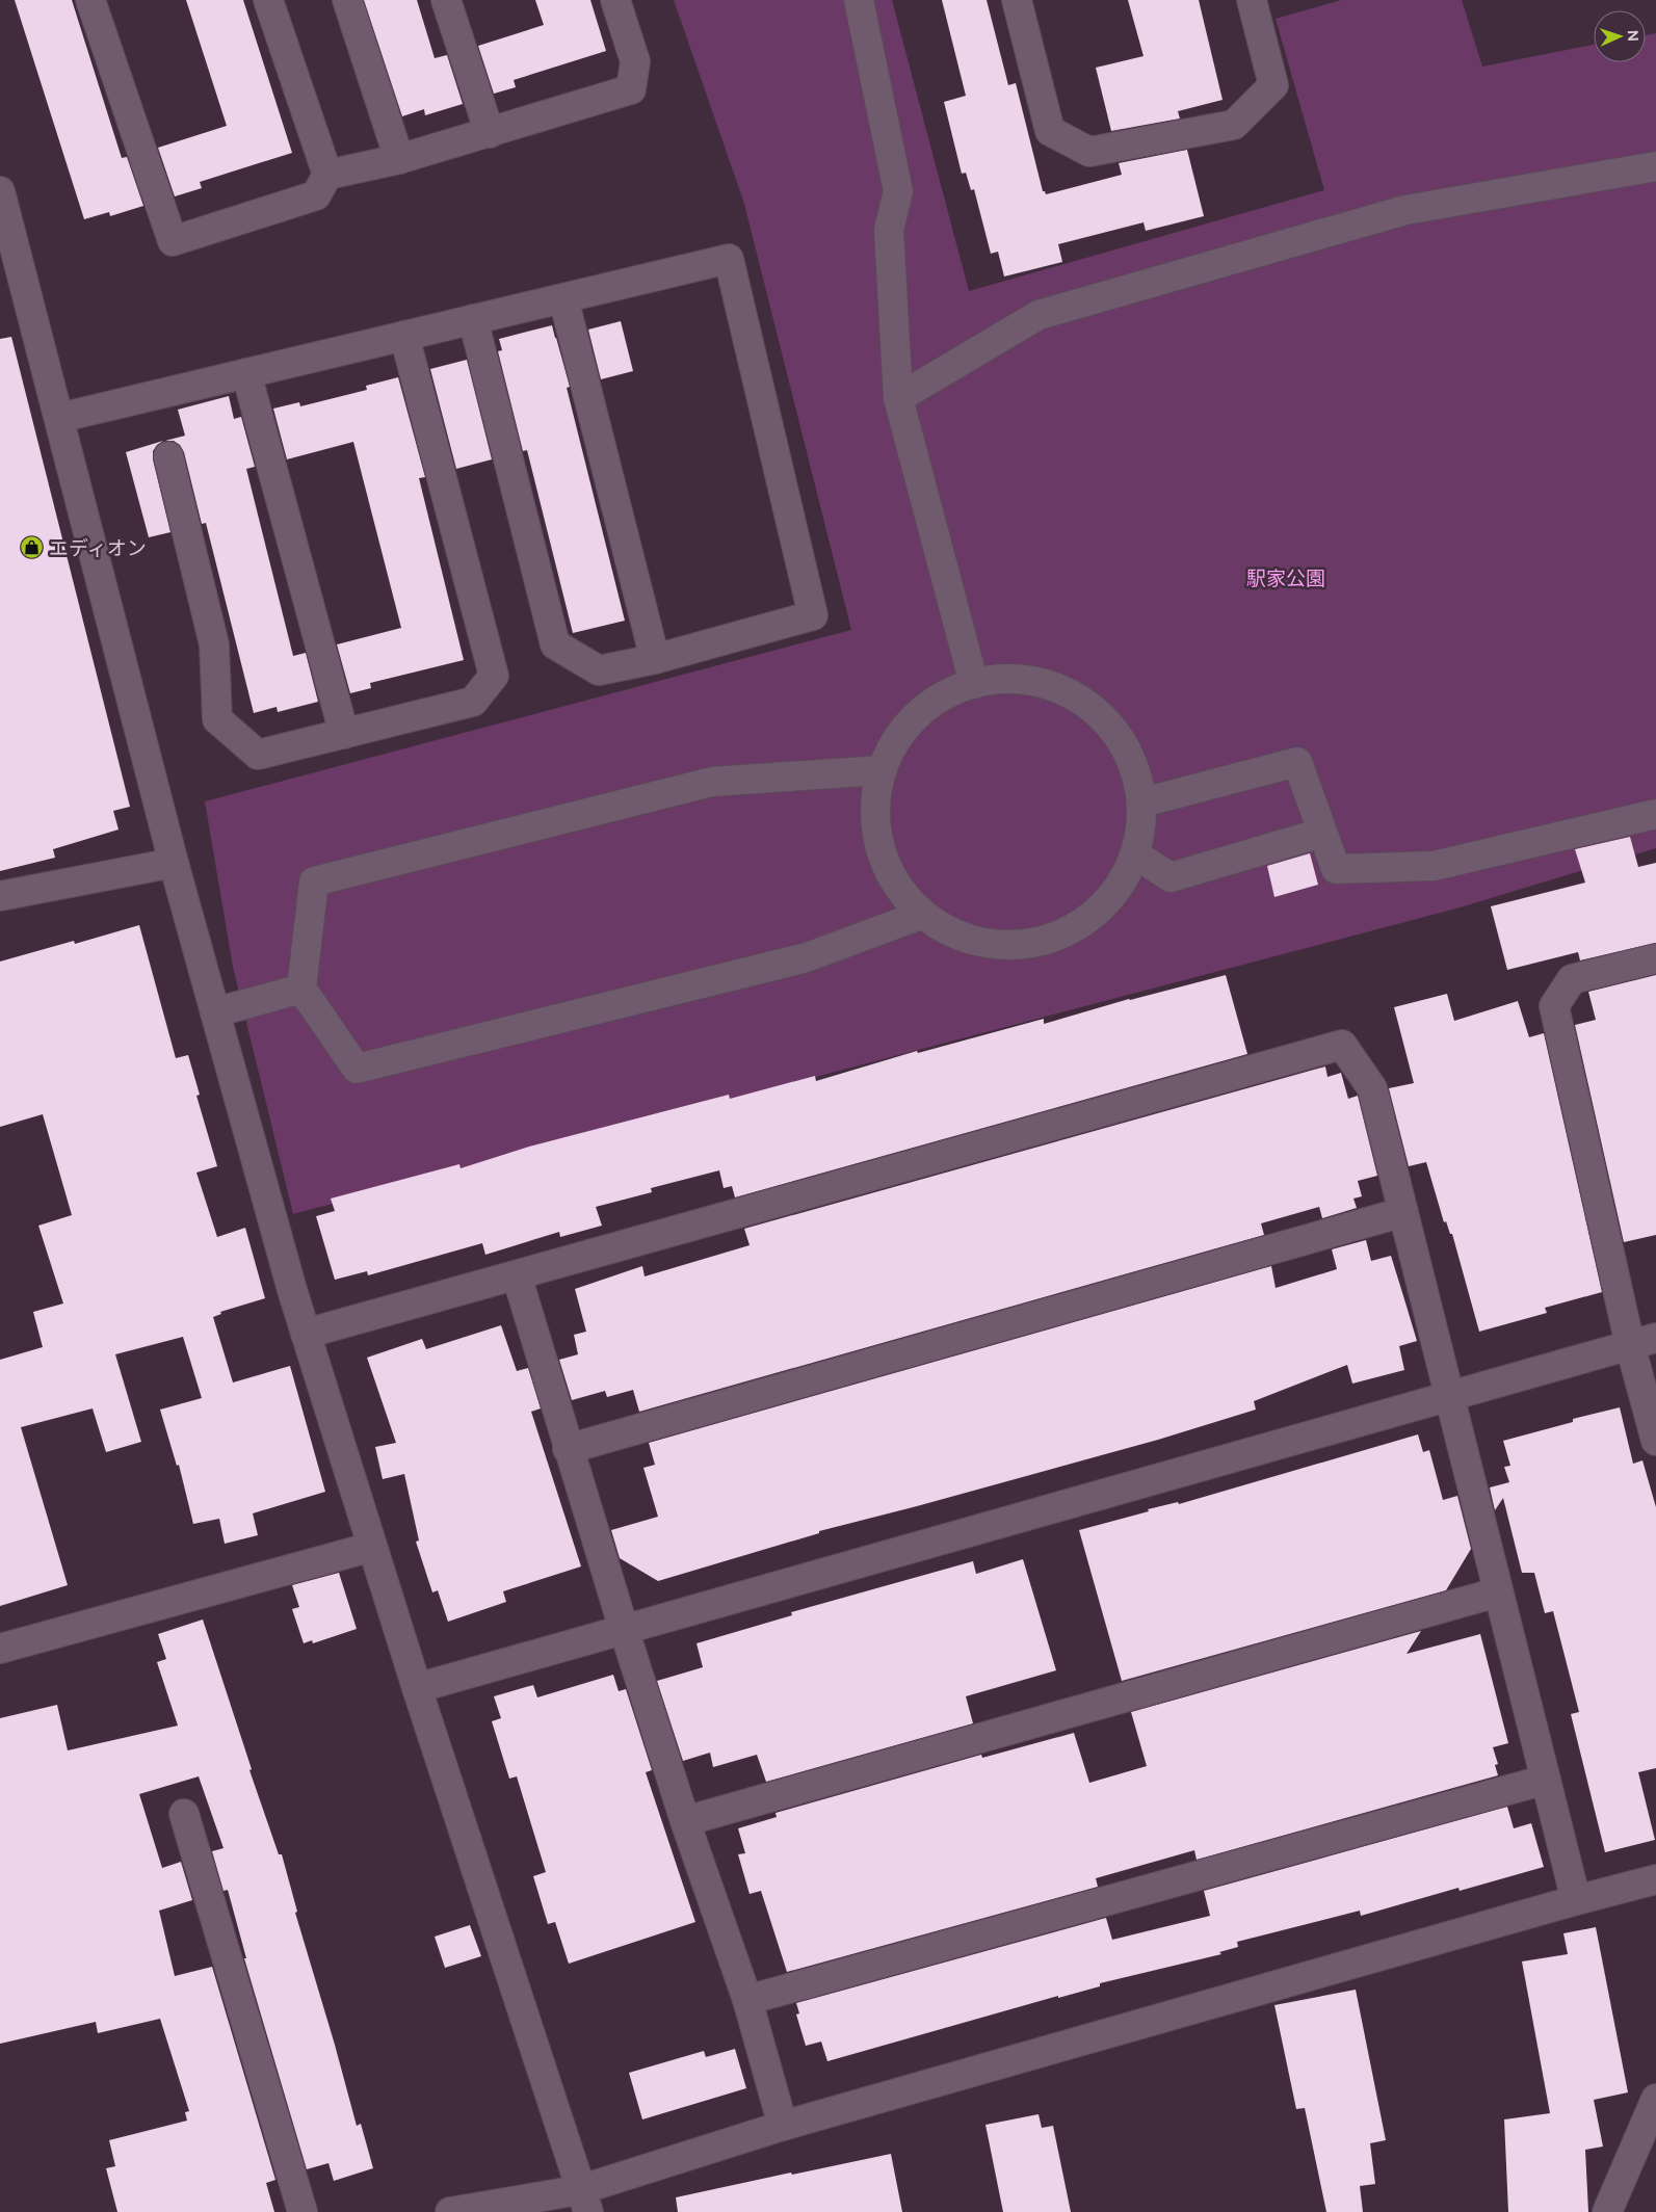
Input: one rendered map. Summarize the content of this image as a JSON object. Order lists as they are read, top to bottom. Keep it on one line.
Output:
{"parks":["駅家公園"],"places":{"shop":["エディオン"]},"north":"right"}
